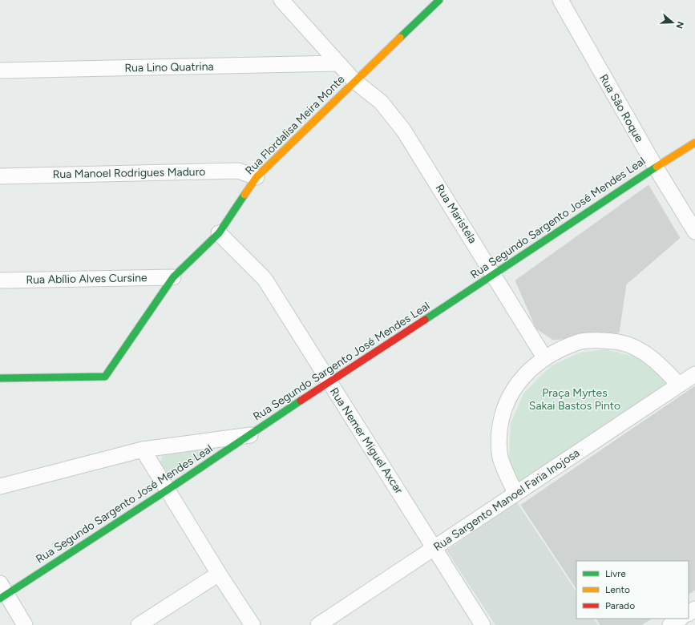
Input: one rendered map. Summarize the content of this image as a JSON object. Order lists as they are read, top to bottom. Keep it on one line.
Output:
{"streets":{"street":["Rua Lino Quatrina","Rua São Roque","Rua Flordalisa Meira Monte","Rua Manoel Rodrigues Maduro","Rua Maristela","Rua Segundo Sargento José Mendes Leal","Rua Abílio Alves Cursine","Rua Nemer Miguel Axcar","Rua Sargento Manoel Faria Inojosa"]},"crossings":[["Rua Lino Quatrina","Rua Maristela"],["Rua São Roque","Rua Segundo Sargento José Mendes Leal"],["Rua Flordalisa Meira Monte","Rua Manoel Rodrigues Maduro"],["Rua Flordalisa Meira Monte","Rua Maristela"],["Rua Flordalisa Meira Monte","Rua Abílio Alves Cursine"],["Rua Flordalisa Meira Monte","Rua Nemer Miguel Axcar"],["Rua Maristela","Rua Segundo Sargento José Mendes Leal"],["Rua Segundo Sargento José Mendes Leal","Rua Nemer Miguel Axcar"],["Rua Nemer Miguel Axcar","Rua Sargento Manoel Faria Inojosa"]],"parks":["Praça Myrtes Sakai Bastos Pinto"],"legend":["Livre","Lento","Parado"],"north":"right"}
